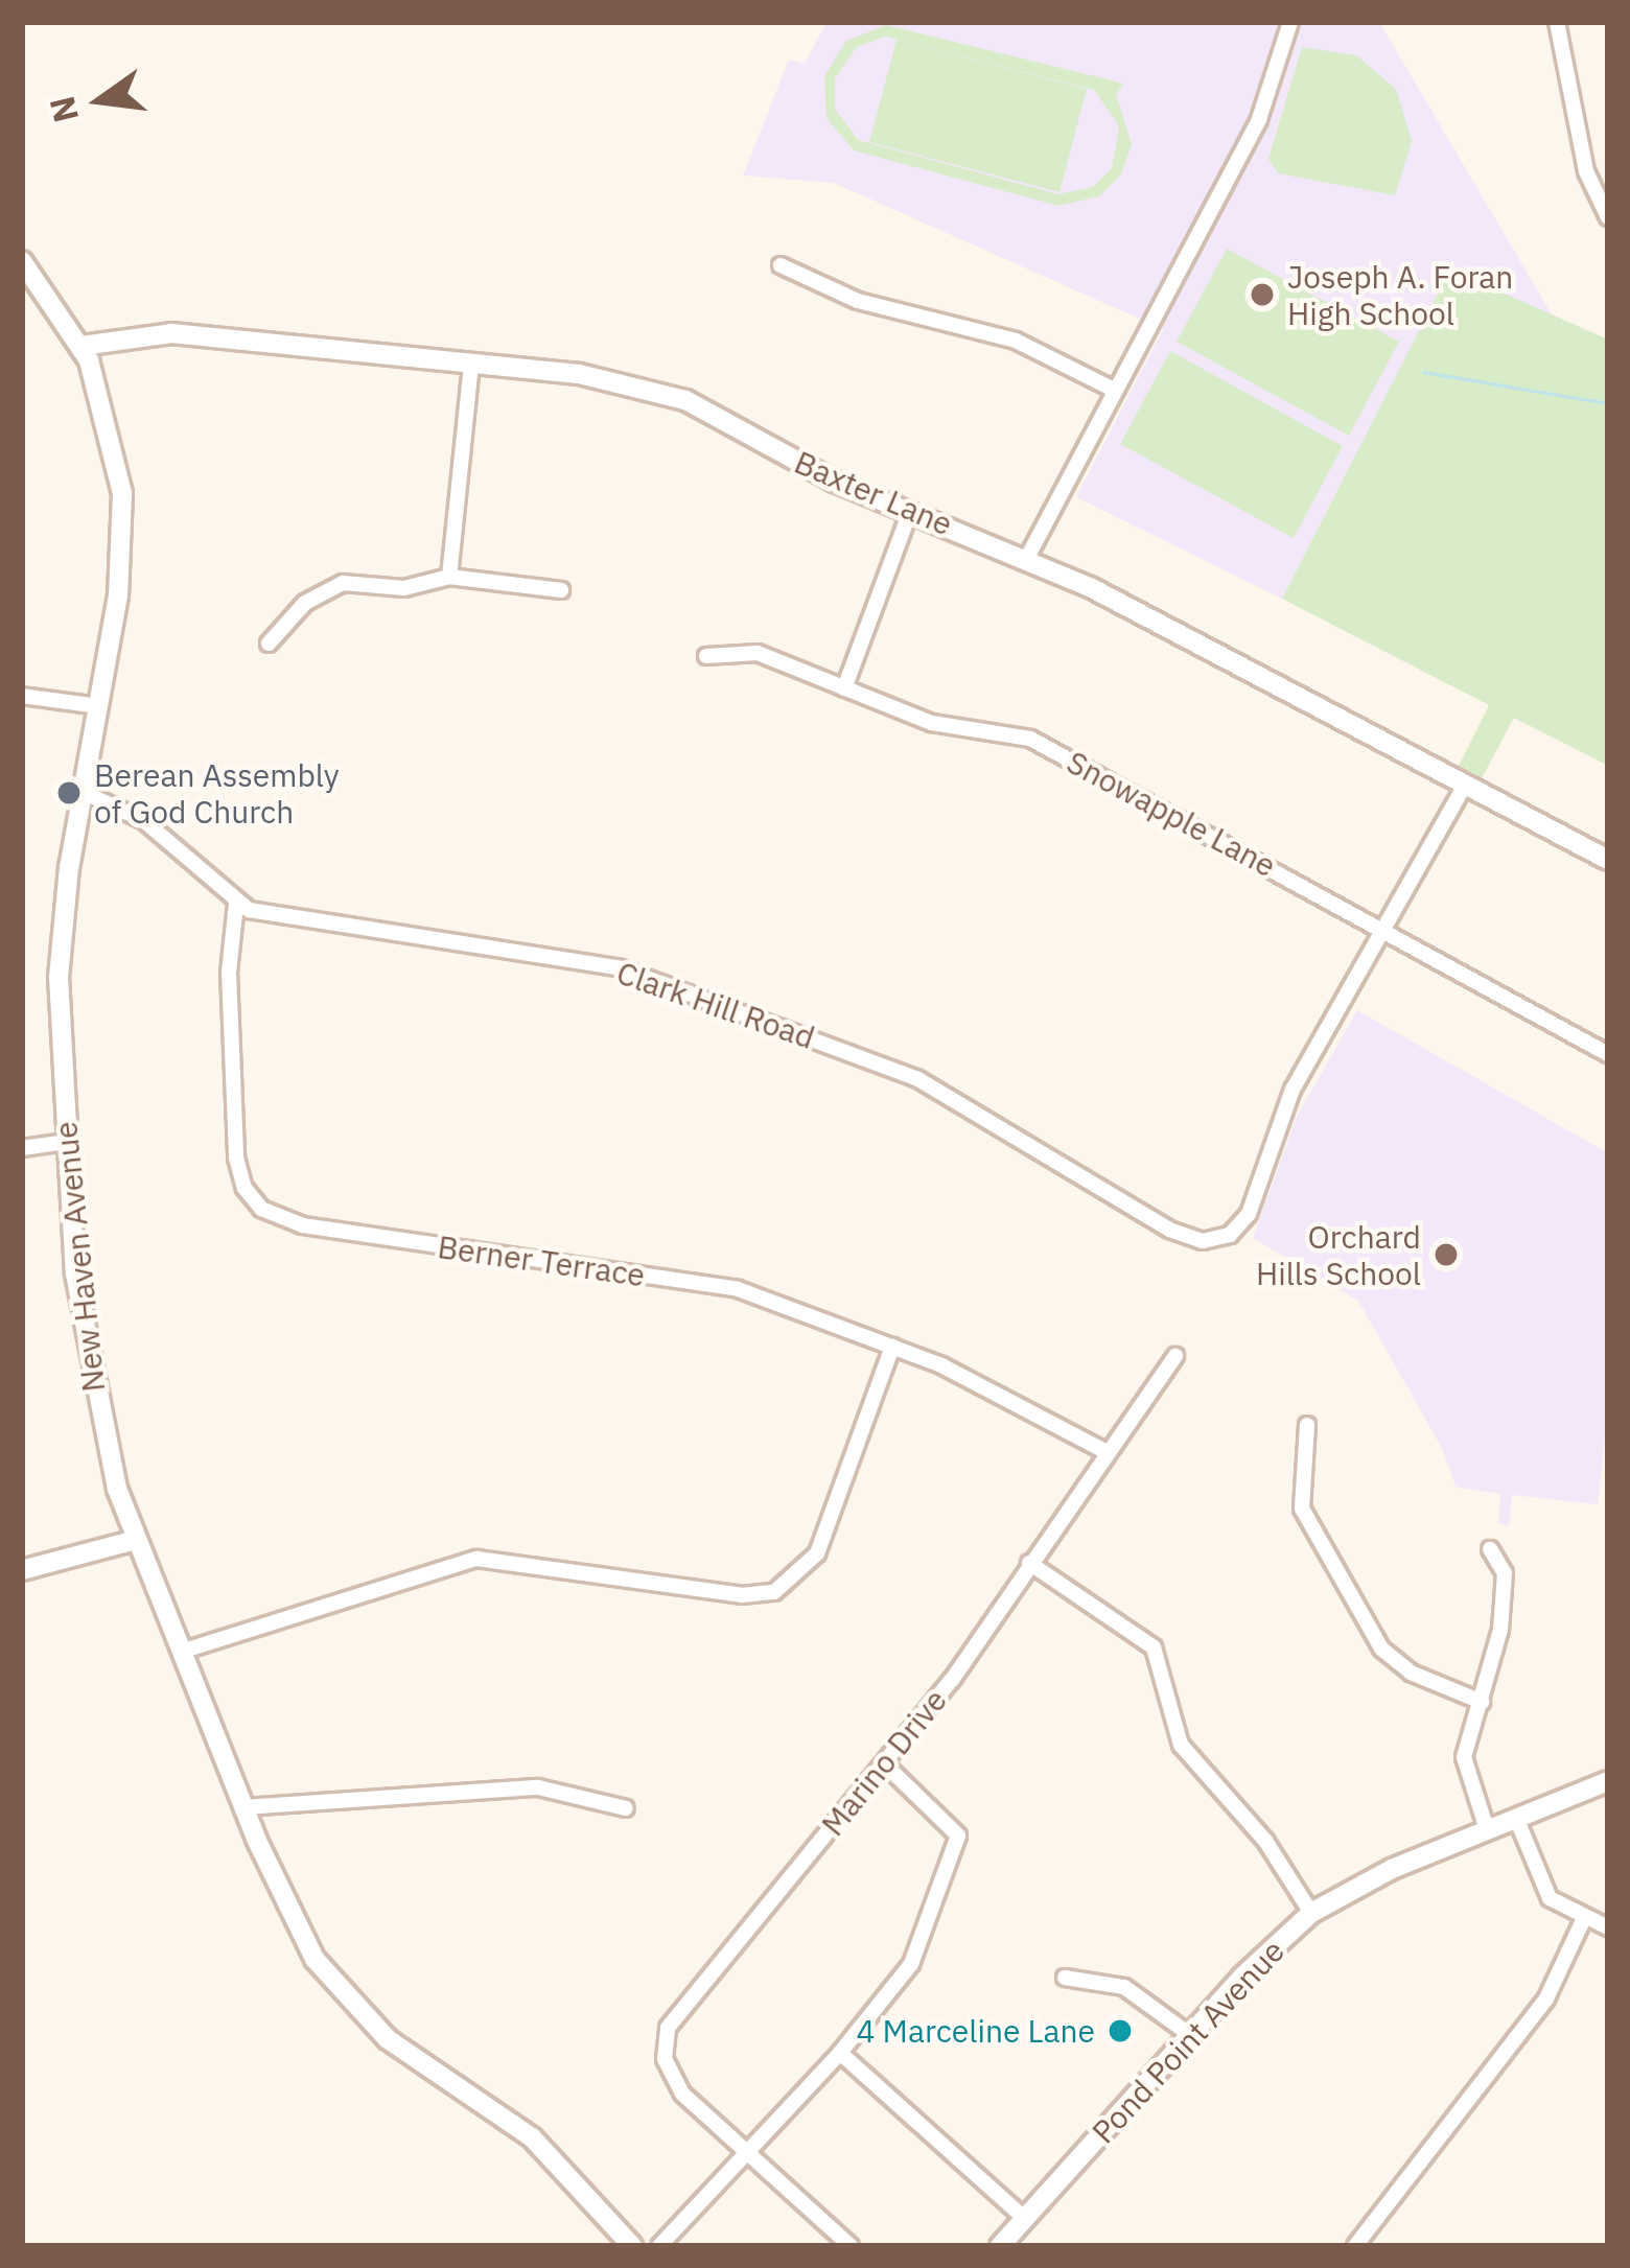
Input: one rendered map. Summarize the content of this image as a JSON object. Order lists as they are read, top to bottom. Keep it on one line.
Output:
{"streets":{"main road":["Baxter Lane","New Haven Avenue","Pond Point Avenue"],"street":["Snowapple Lane","Clark Hill Road","Berner Terrace","Marino Drive"]},"crossings":[["Baxter Lane","New Haven Avenue"],["Snowapple Lane","Clark Hill Road"],["Clark Hill Road","New Haven Avenue"],["Clark Hill Road","Berner Terrace"],["Berner Terrace","Marino Drive"]],"places":["Joseph A. Foran High School","Berean Assembly of God Church","Orchard Hills School","4 Marceline Lane"],"north":"left"}
